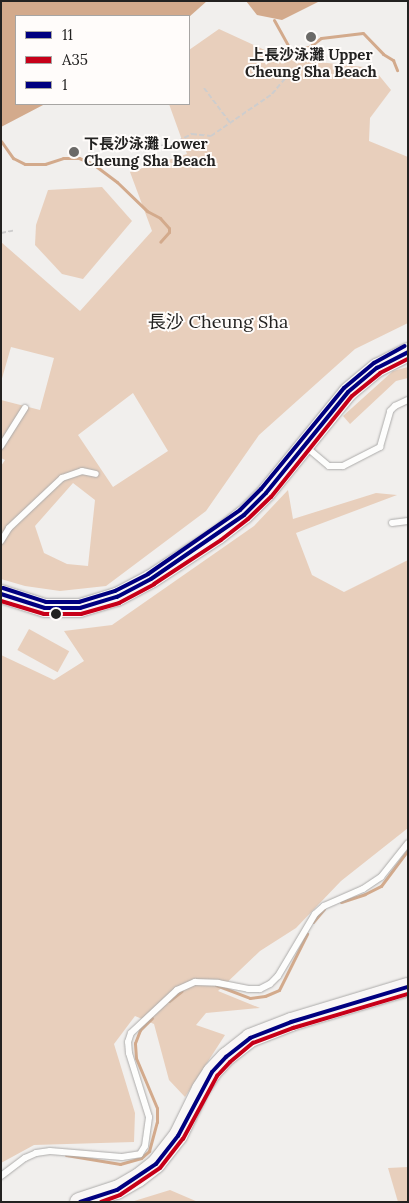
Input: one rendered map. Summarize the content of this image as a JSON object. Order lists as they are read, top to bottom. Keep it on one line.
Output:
{"districts":["長沙 Cheung Sha"],"places":["上長沙泳灘 Upper Cheung Sha Beach","下長沙泳灘 Lower Cheung Sha Beach"],"lines":["transit line 1","transit line 11","transit line A35"],"legend":["11","A35","1"]}
